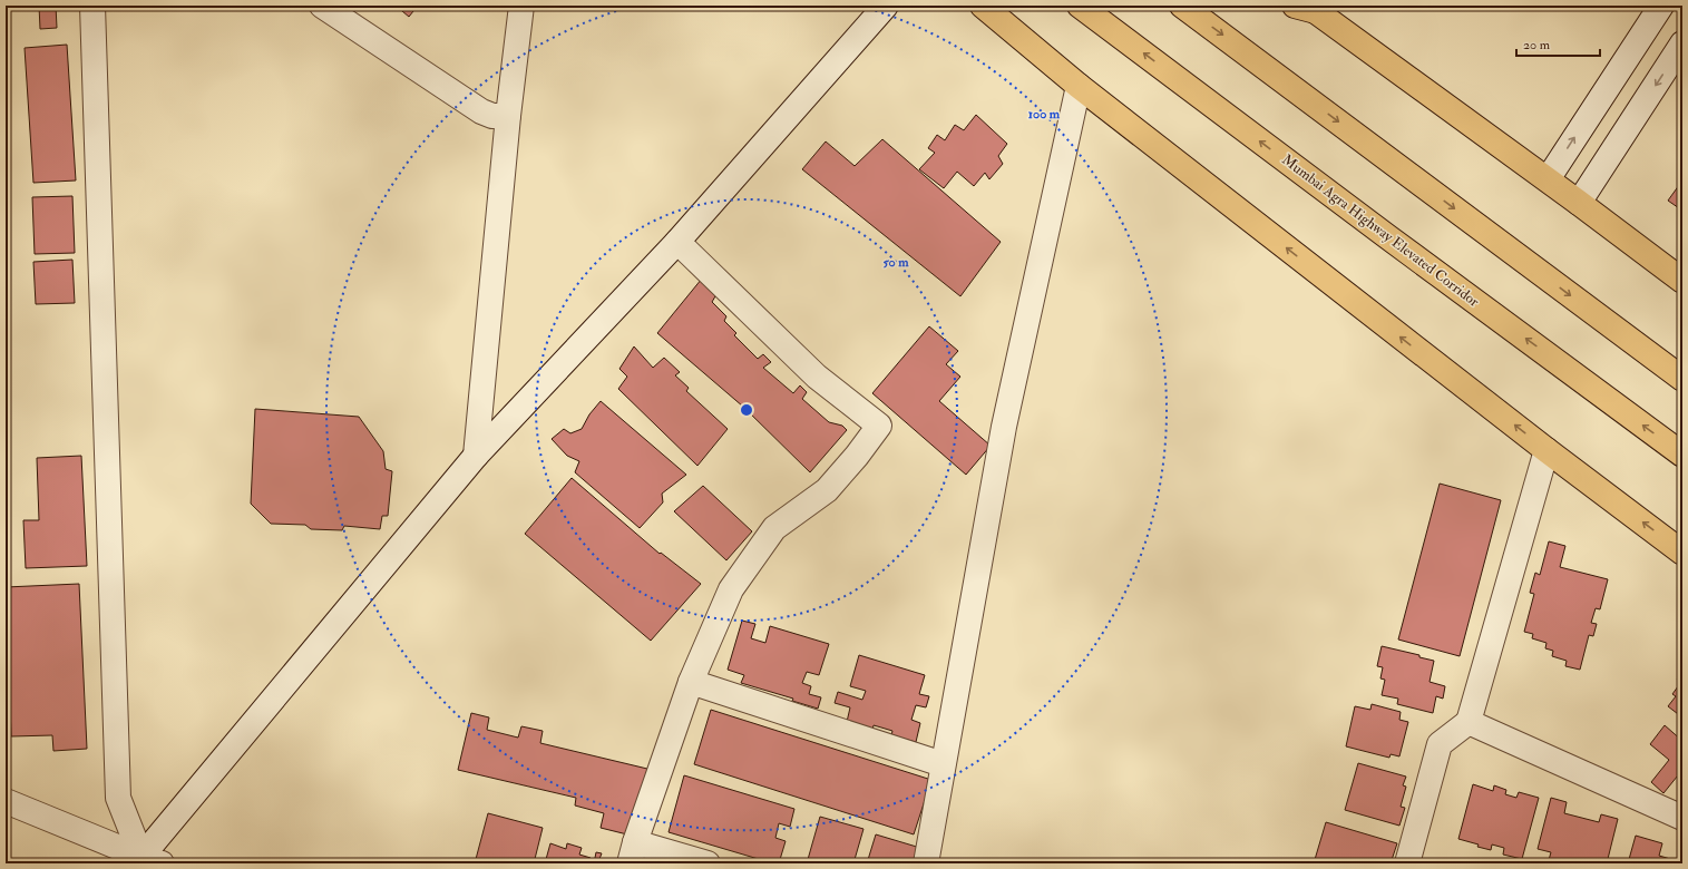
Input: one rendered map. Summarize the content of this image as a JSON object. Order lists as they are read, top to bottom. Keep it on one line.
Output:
{"streets":{"main road":["Mumbai Agra Highway Elevated Corridor"]},"scale_bar":"20 m","rings":["100 m","50 m"]}
